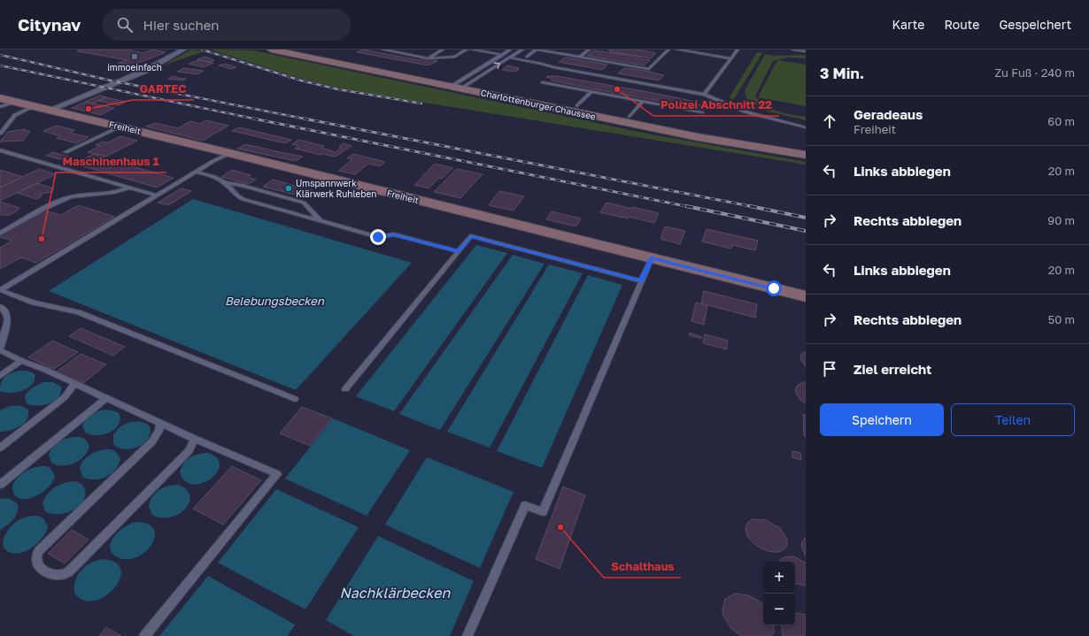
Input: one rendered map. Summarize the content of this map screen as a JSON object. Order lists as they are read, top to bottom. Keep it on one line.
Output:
{"streets":{"main road":["Charlottenburger Chaussee","Freiheit"]},"water":["Belebungsbecken","Nachklärbecken"],"places":["immoeinfach","Polizei Abschnitt 22","GARTEC","Umspannwerk Klärwerk Ruhleben","Maschinenhaus 1","Schalthaus"],"page":{"header":"Citynav","search":"Hier suchen","nav":["Karte","Route","Gespeichert"],"heading":["3 Min.","Zu Fuß · 240 m"],"list":[["Geradeaus","Freiheit","60 m"],["Links abbiegen","20 m"],["Rechts abbiegen","90 m"],["Links abbiegen","20 m"],["Rechts abbiegen","50 m"],"Ziel erreicht"],"buttons":["Speichern","Teilen"],"map_buttons":["+","−"]}}
